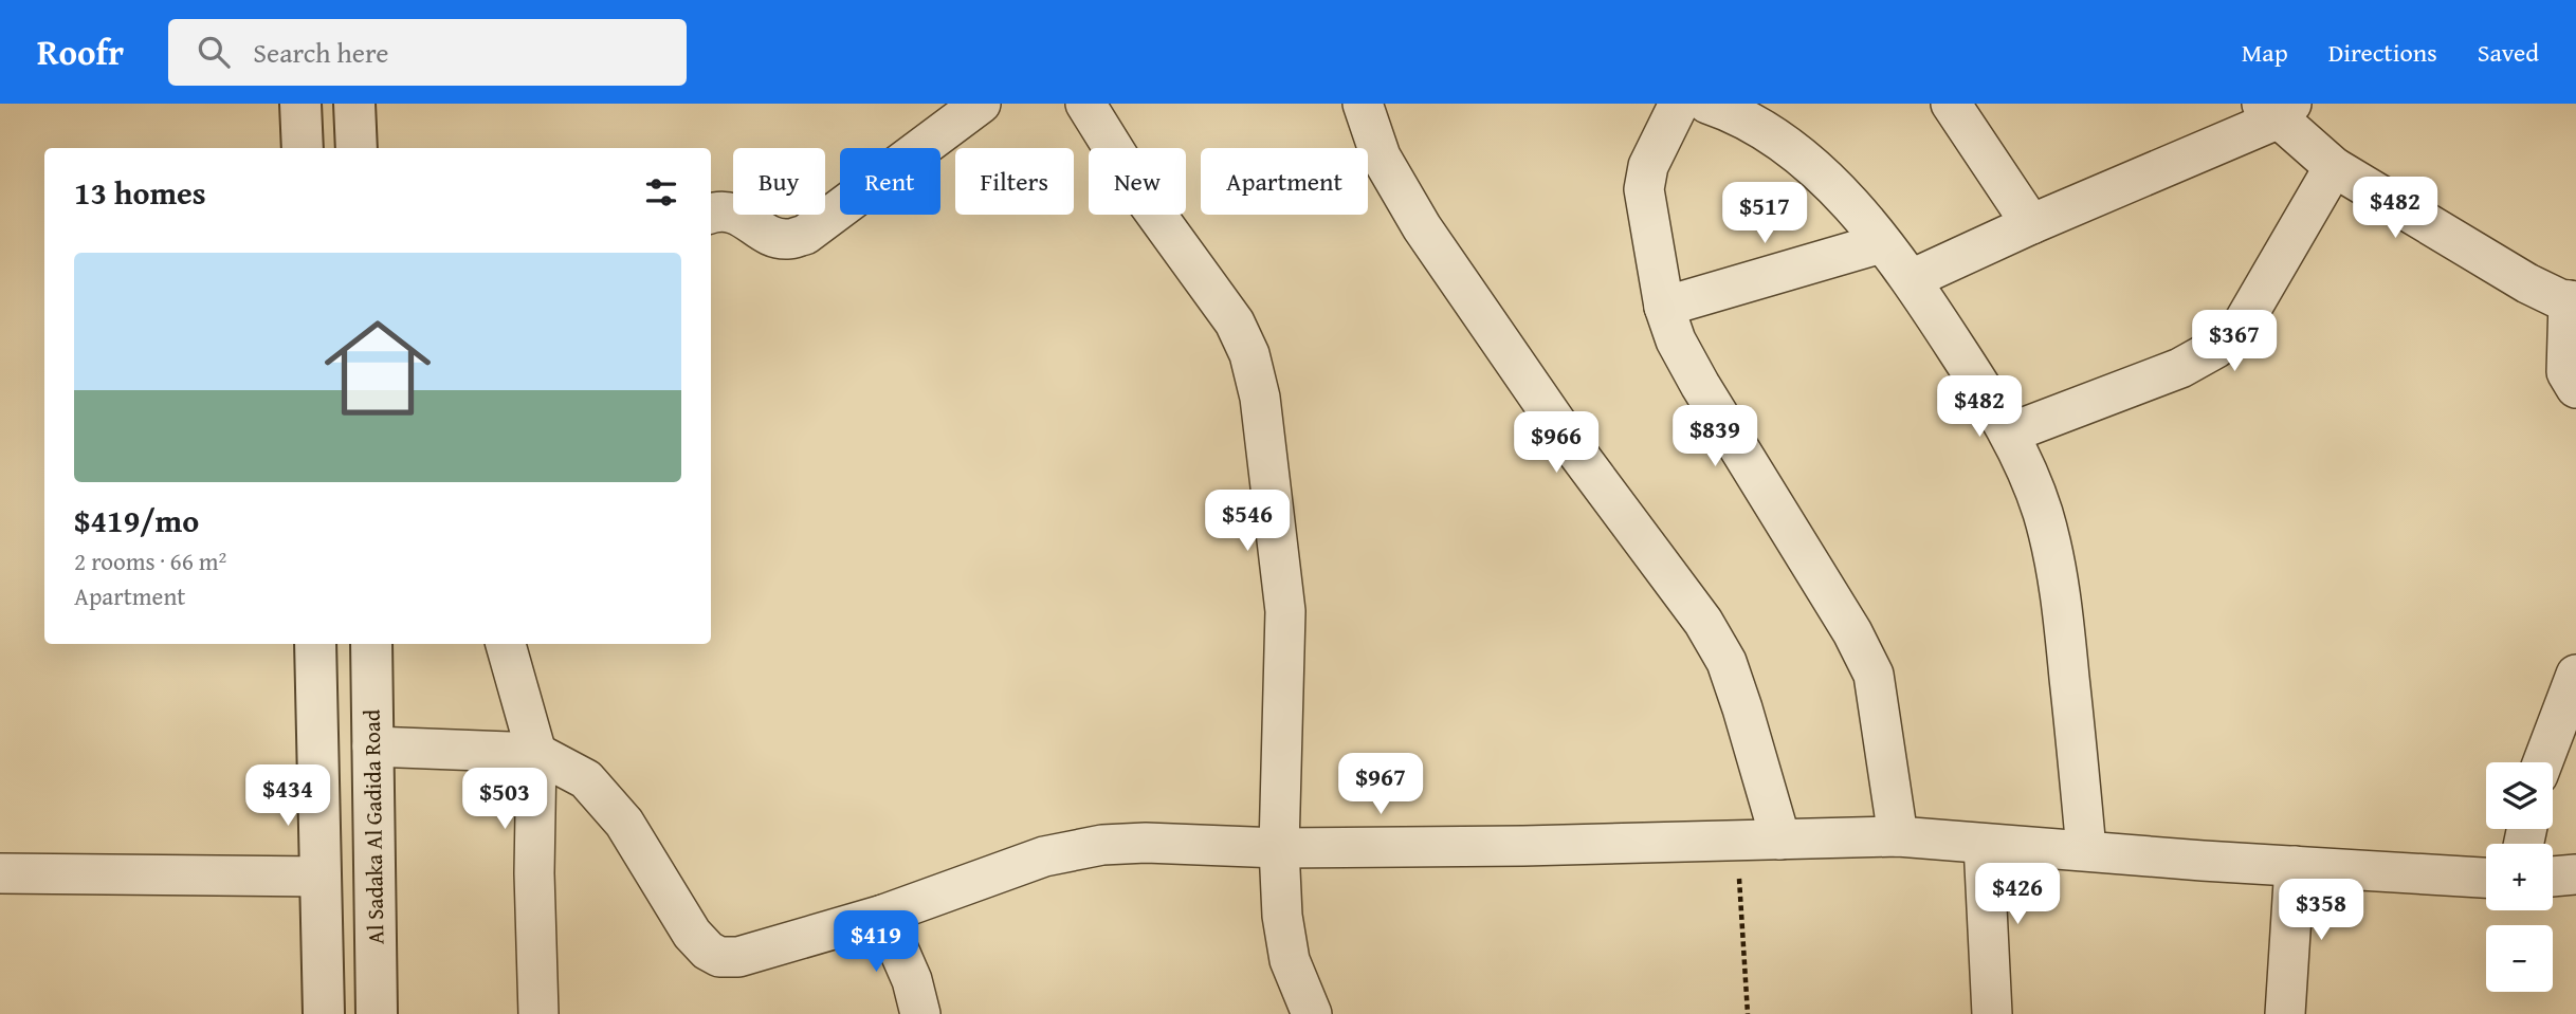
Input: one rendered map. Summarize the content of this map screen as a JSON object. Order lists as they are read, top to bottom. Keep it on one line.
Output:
{"streets":{"street":["Al Sadaka Al Gadida Road"]},"page":{"header":"Roofr","search":"Search here","nav":["Map","Directions","Saved"],"chip":["Buy","Rent","Filters","New","Apartment"],"heading":"13 homes","price":["$482","$517","$367","$482","$839","$966","$546","$967","$434","$503","$426","$358","$419"],"list":[{"name":"$419/mo","note":"2 rooms · 66 m² · Apartment"}],"map_buttons":["+","−"]}}
